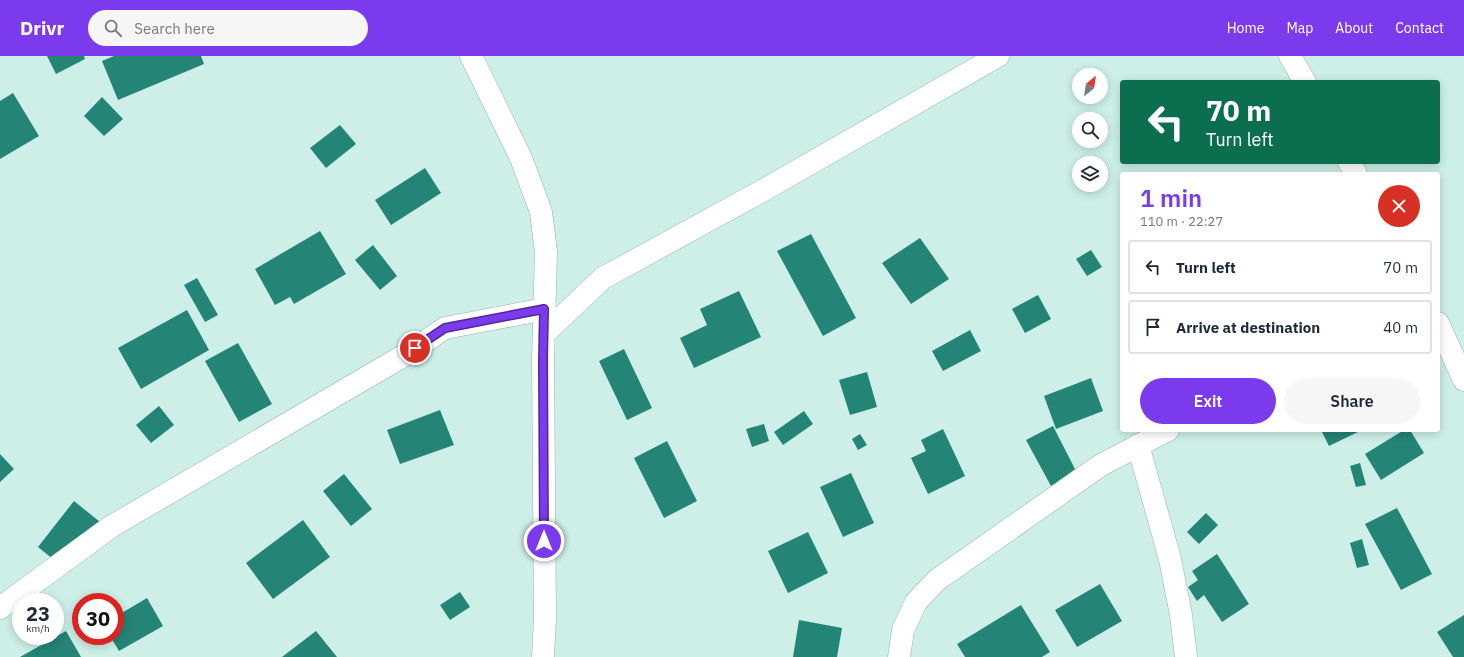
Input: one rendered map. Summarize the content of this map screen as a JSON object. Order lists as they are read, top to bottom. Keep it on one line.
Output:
{"north":"top right","page":{"header":"Drivr","search":"Search here","nav":["Home","Map","About","Contact"],"turn":["70 m","Turn left"],"heading":["1 min","110 m · 22:27"],"list":[{"name":"Turn left","value":"70 m"},{"name":"Arrive at destination","value":"40 m"}],"buttons":["Exit","Share"],"speed":"23 km/h","limit":"30"}}
